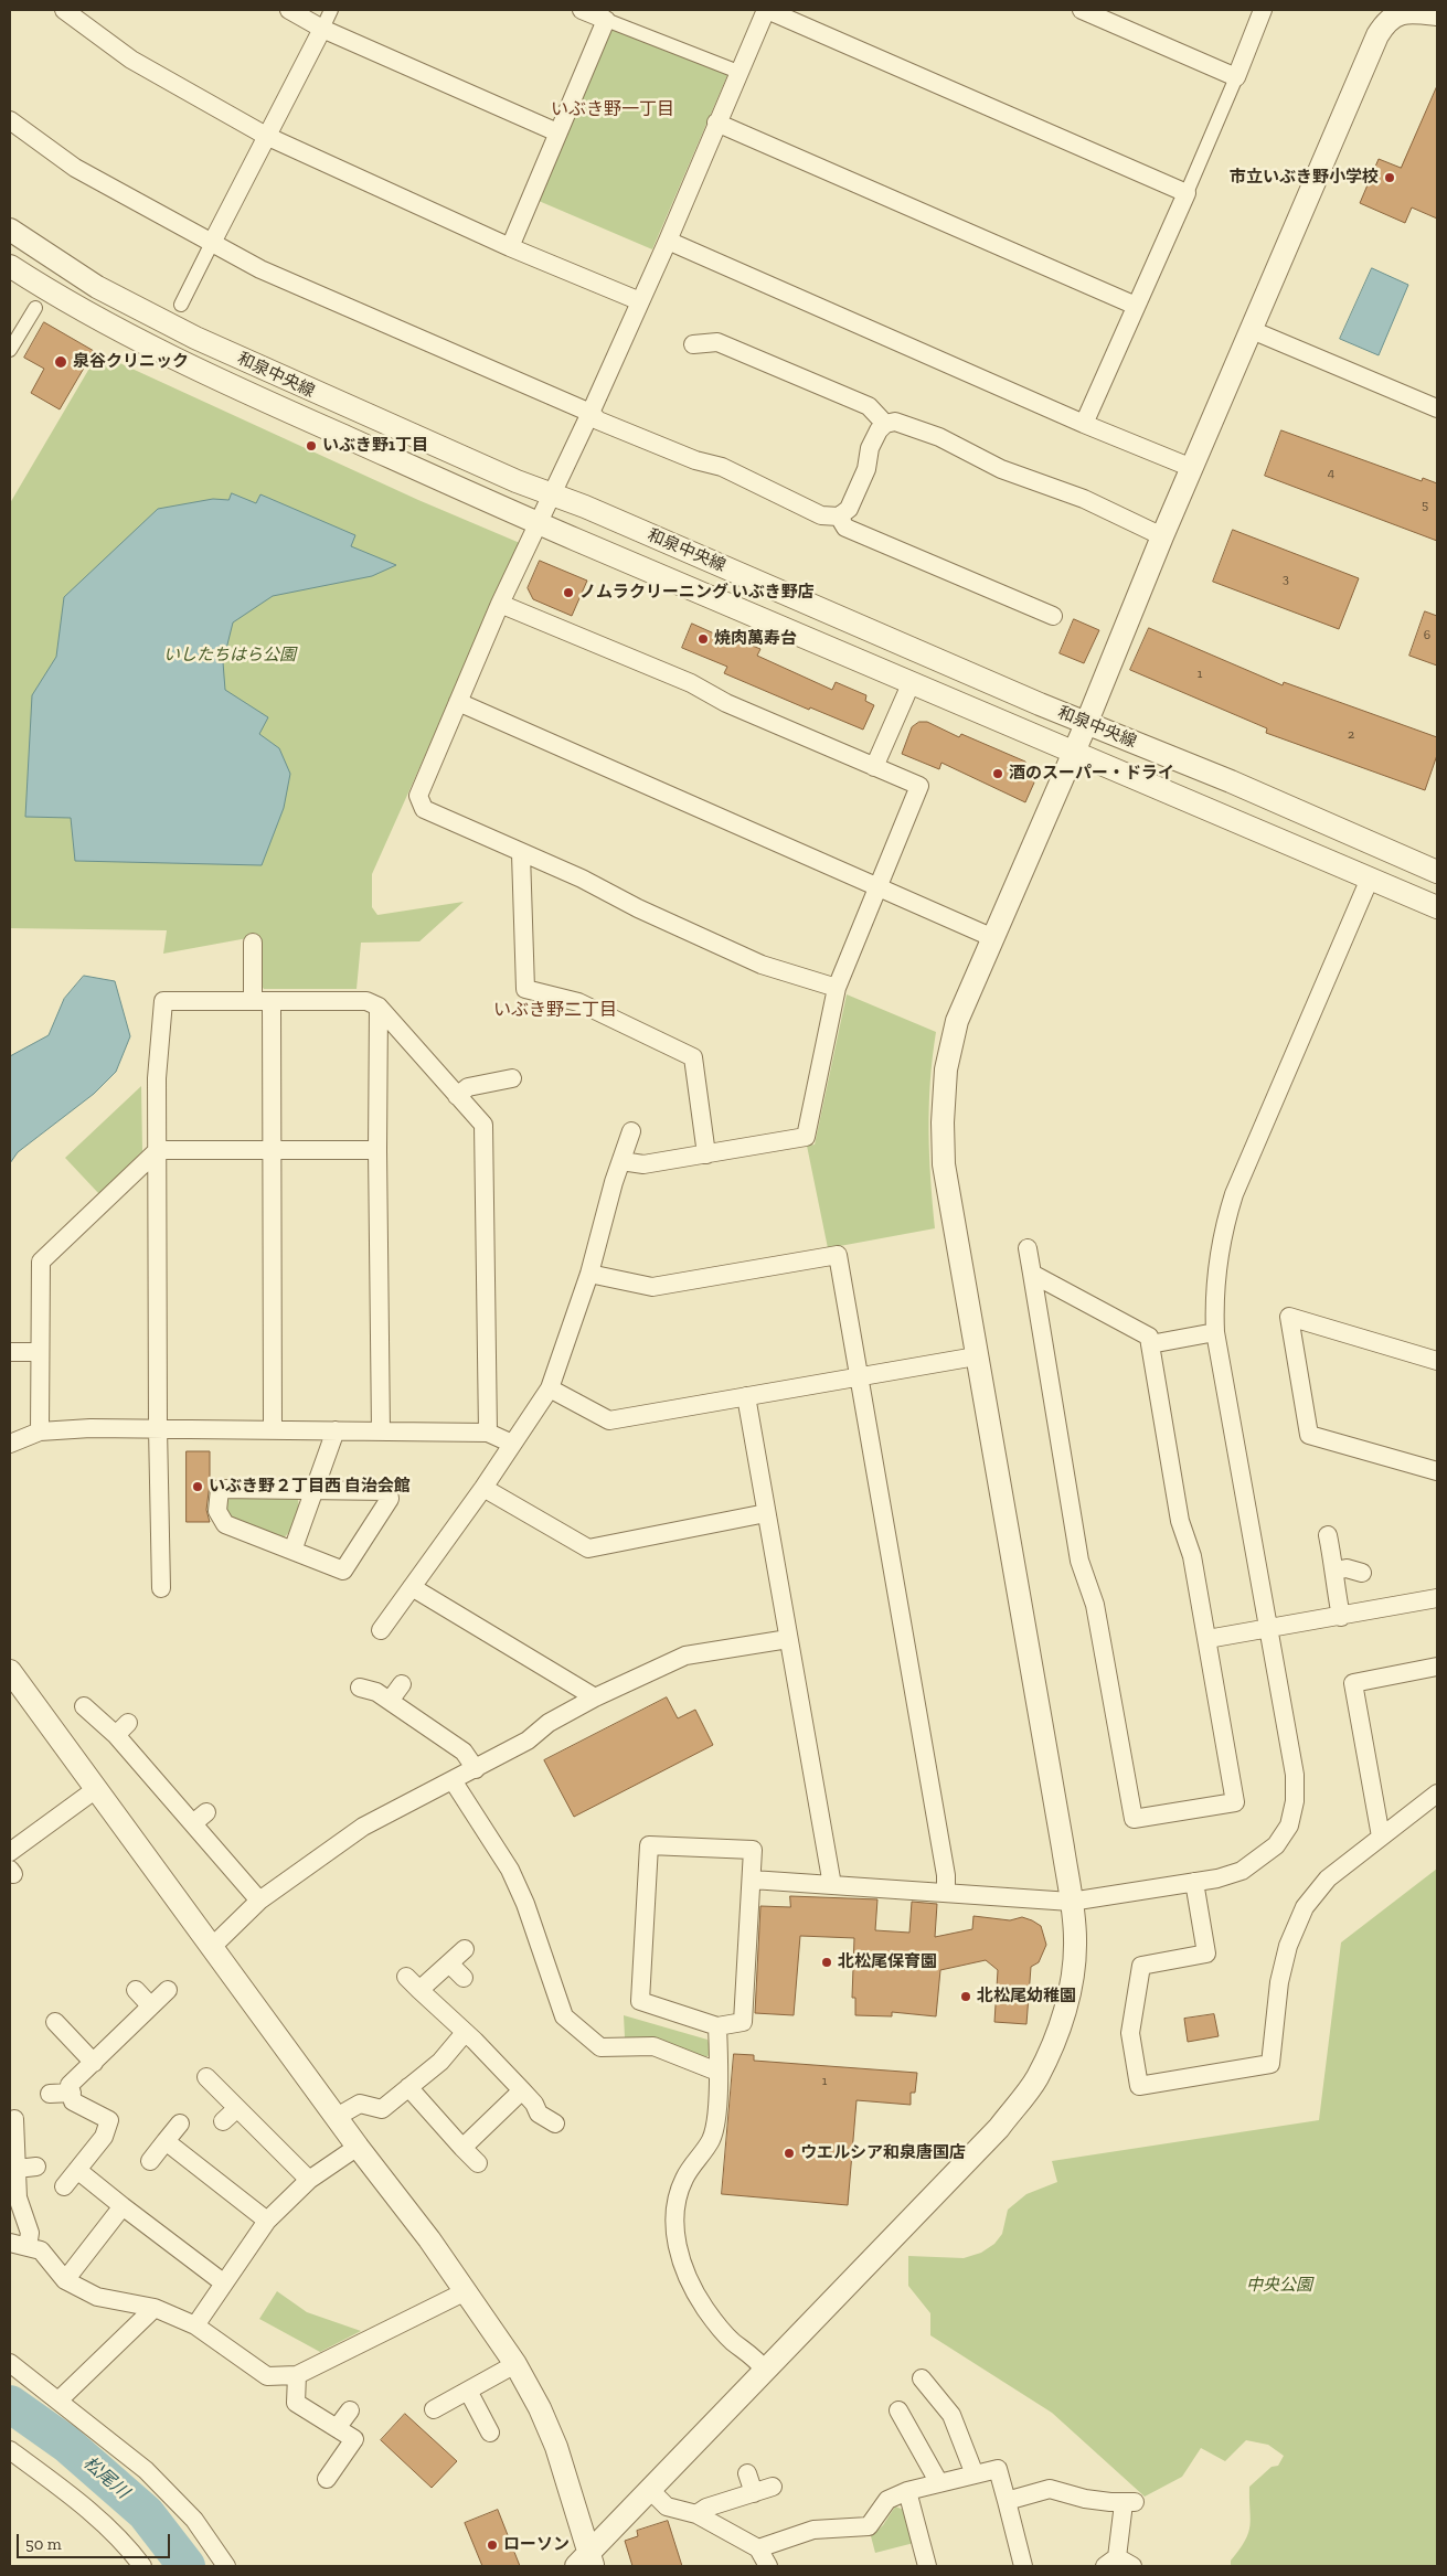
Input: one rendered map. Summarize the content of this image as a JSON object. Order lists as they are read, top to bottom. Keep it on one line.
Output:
{"streets":{"street":["和泉中央線"]},"districts":["いぶき野一丁目","いぶき野二丁目"],"water":["松尾川"],"parks":["いしたちはら公園","中央公園"],"places":["市立いぶき野小学校","泉谷クリニック","いぶき野1丁目","ノムラクリーニング いぶき野店","焼肉萬寿台","酒のスーパー・ドライ","いぶき野２丁目西 自治会館","北松尾保育園","北松尾幼稚園","ウエルシア和泉唐国店","ローソン"],"house_numbers":["4","5","3","6","1","2","1"],"scale_bar":"50 m"}
